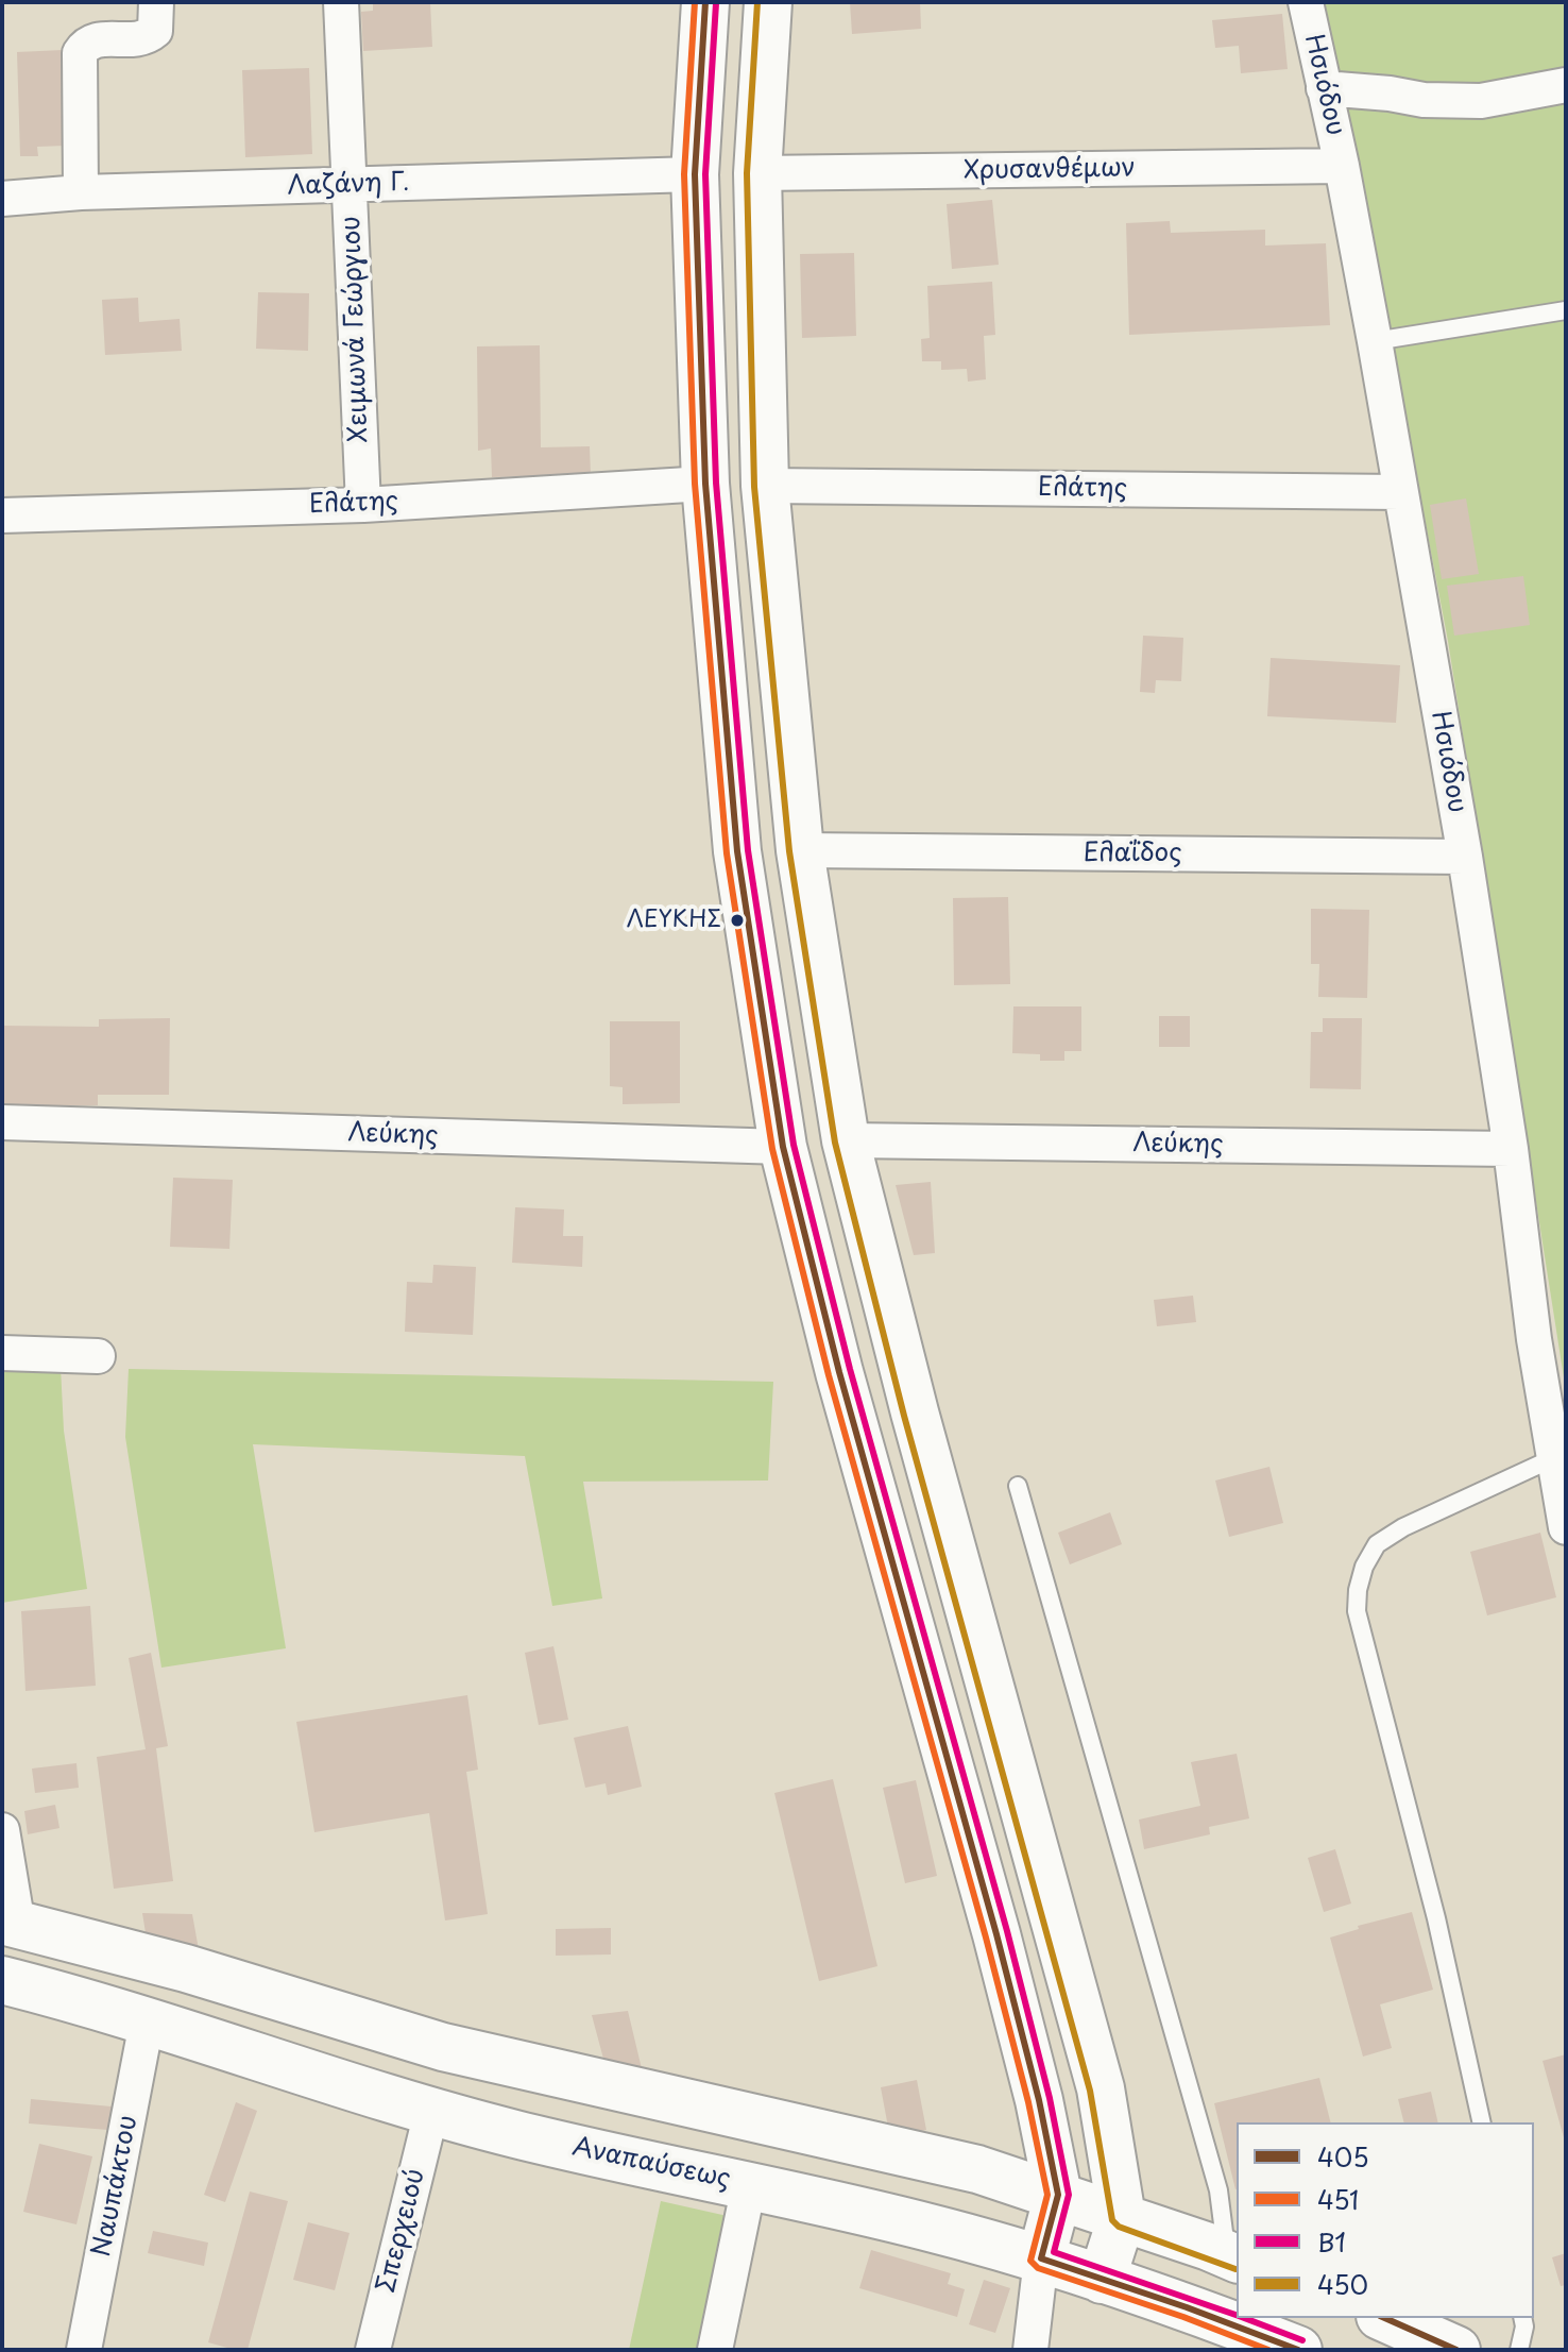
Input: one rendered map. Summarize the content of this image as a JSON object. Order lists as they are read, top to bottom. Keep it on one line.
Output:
{"streets":{"main road":["Αναπαύσεως"],"street":["Ησιόδου","Χρυσανθέμων","Λαζάνη Γ.","Χειμωνά Γεώργιου","Ελάτης","Ελαΐδος","Λεύκης","Ναυπάκτου","Σπερχειού"]},"crossings":[["Ησιόδου","Χρυσανθέμων"],["Ησιόδου","Ελάτης"],["Ησιόδου","Ελαΐδος"],["Ησιόδου","Λεύκης"],["Λαζάνη Γ.","Χειμωνά Γεώργιου"],["Χειμωνά Γεώργιου","Ελάτης"],["Αναπαύσεως","Ναυπάκτου"],["Αναπαύσεως","Σπερχειού"]],"places":["ΛΕΥΚΗΣ"],"lines":["transit line 405","transit line 451","transit line 450","transit line Β1"],"legend":["405","451","Β1","450"]}
